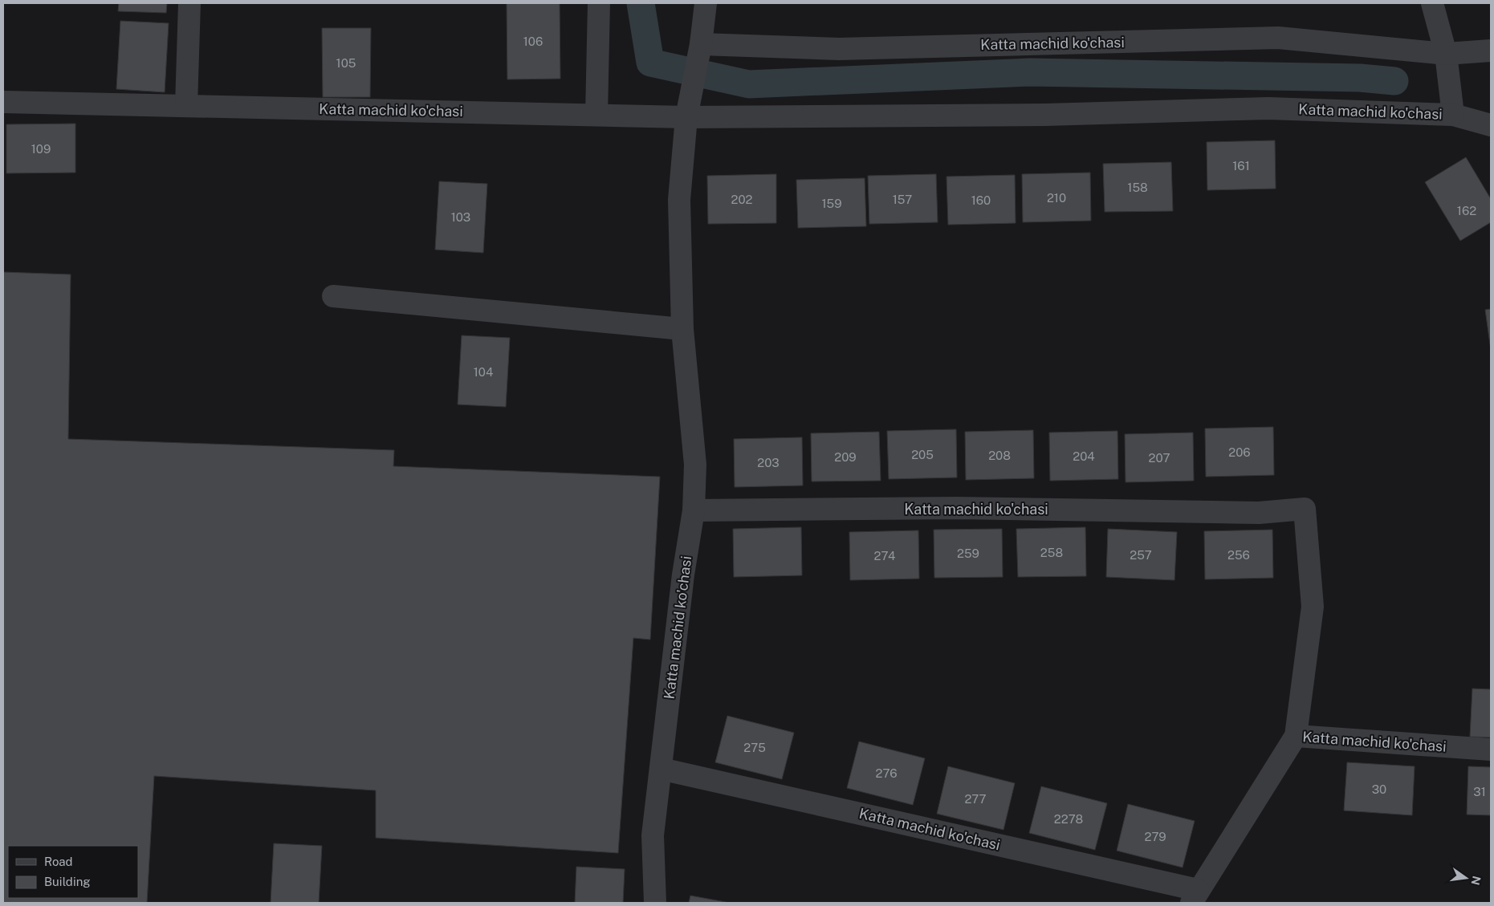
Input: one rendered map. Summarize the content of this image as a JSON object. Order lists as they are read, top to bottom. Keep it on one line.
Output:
{"streets":{"street":["Katta machid ko'chasi"]},"house_numbers":["106","105","109","161","158","210","202","157","160","159","162","103","104","206","205","208","204","209","207","203","258","259","257","256","274","275","276","30","31","277","2278","279"],"legend":["Road","Building"],"north":"right"}
